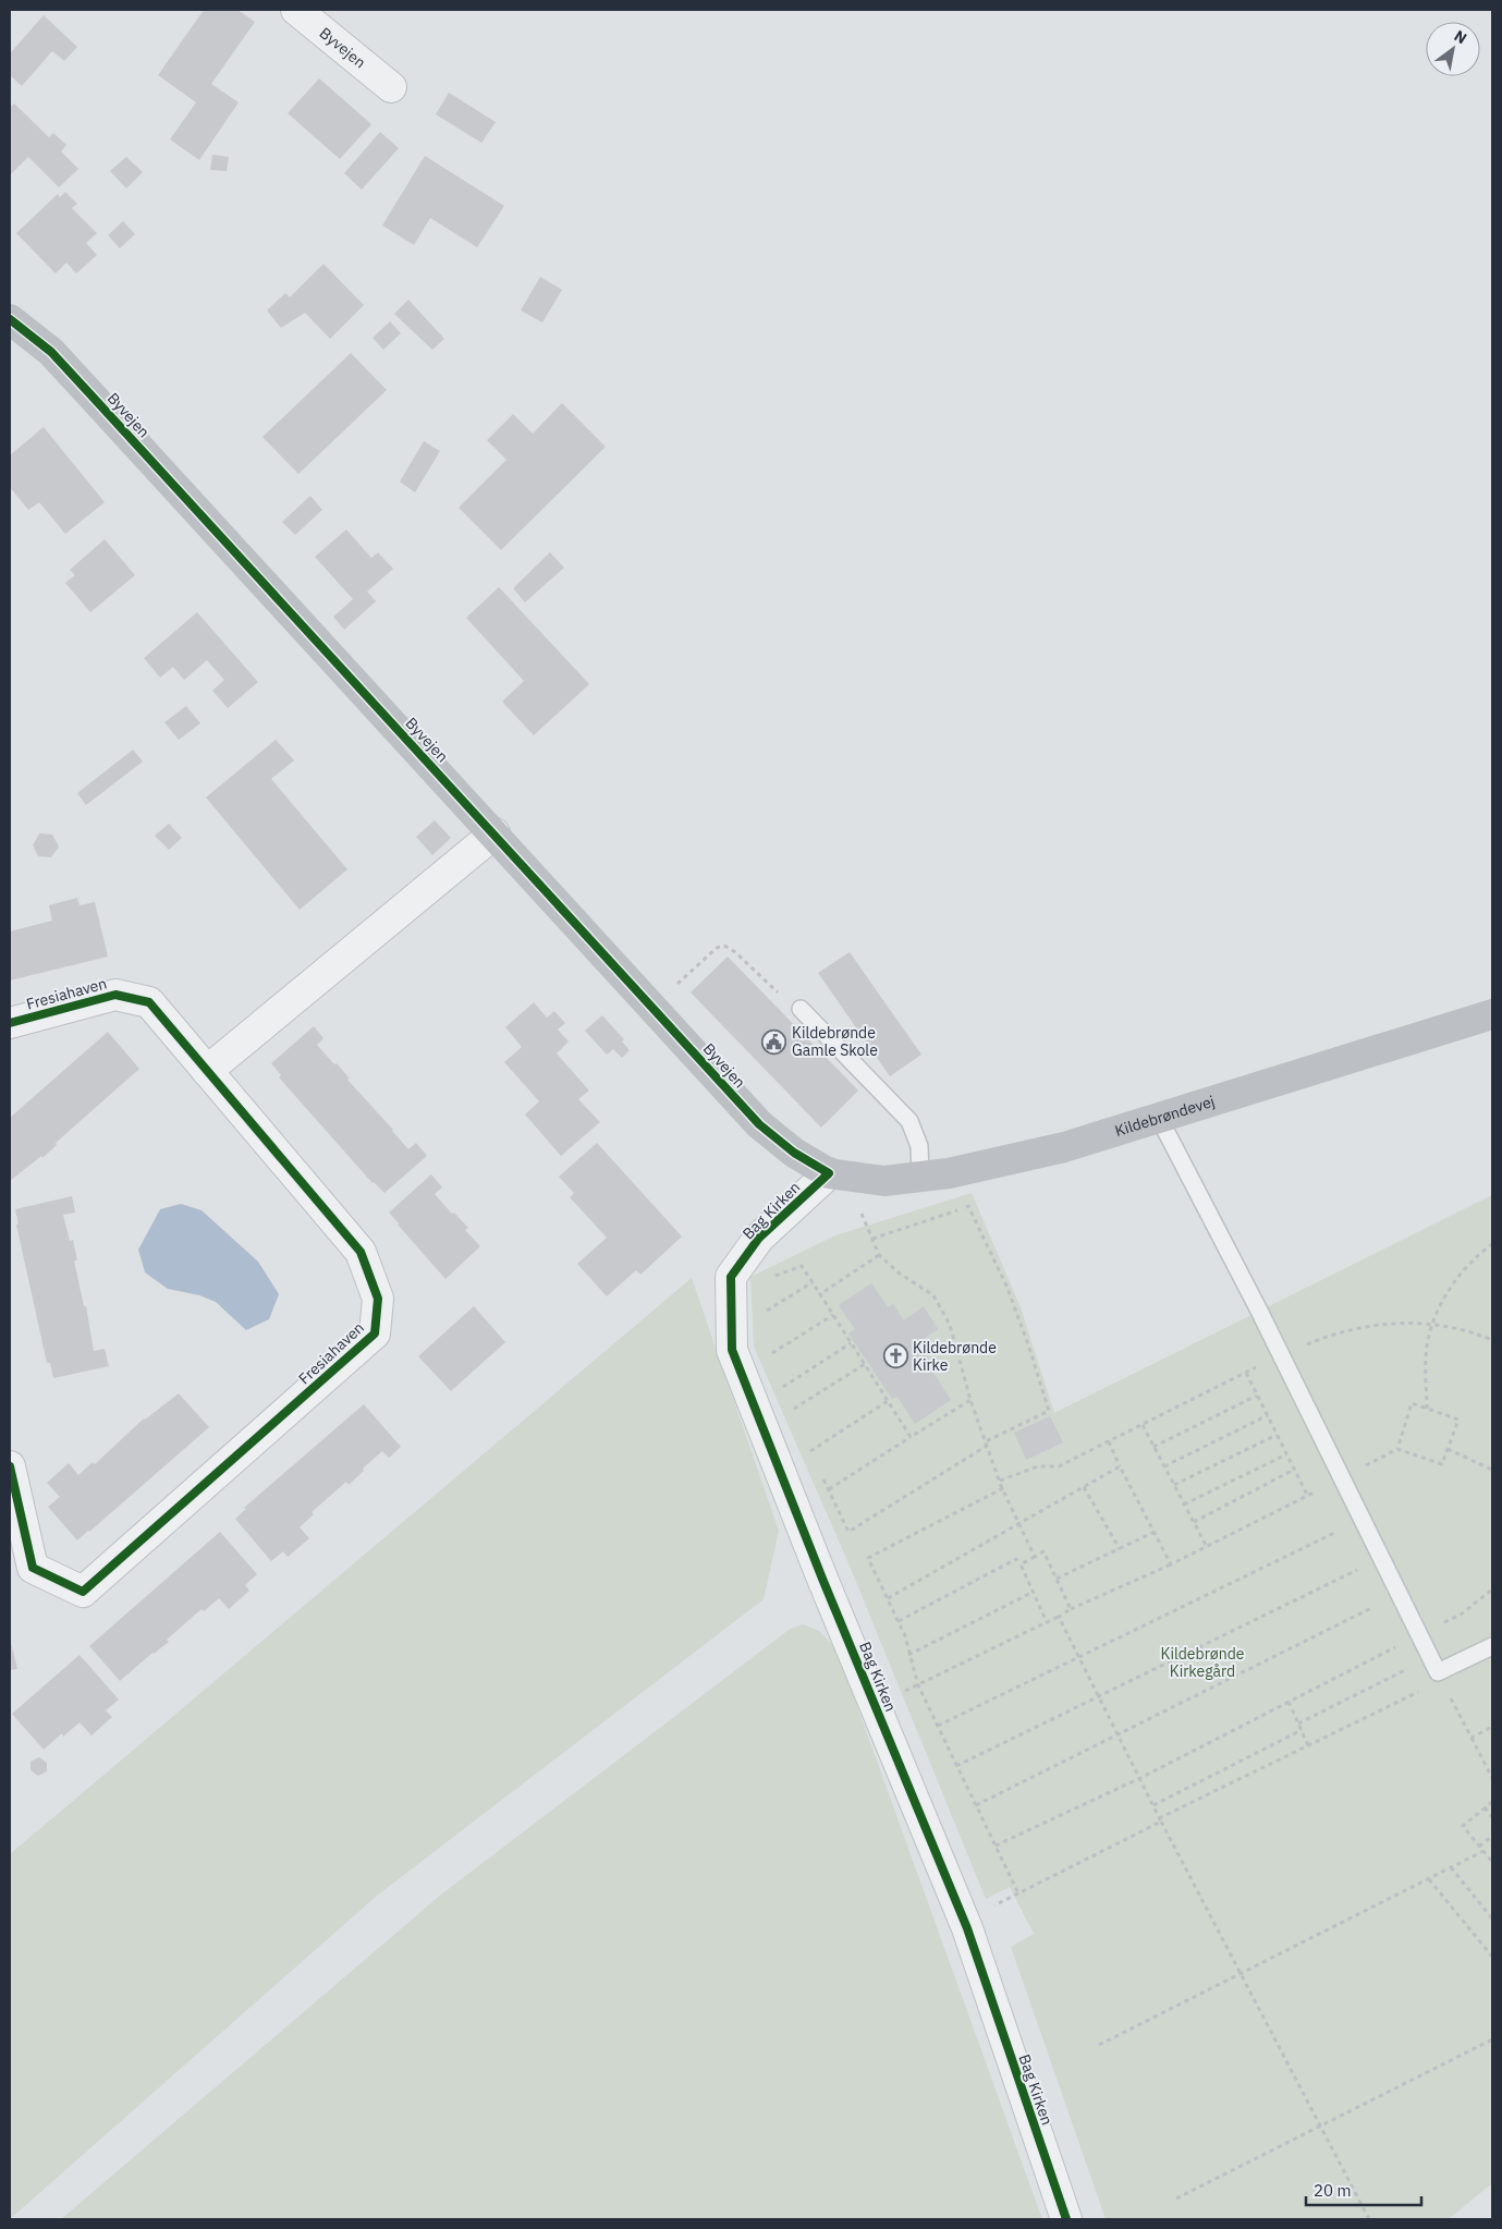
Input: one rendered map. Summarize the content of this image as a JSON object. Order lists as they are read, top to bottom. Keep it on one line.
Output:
{"streets":{"street":["Byvejen","Fresiahaven","Kildebrøndevej","Bag Kirken"]},"crossings":[["Byvejen","Kildebrøndevej"],["Byvejen","Bag Kirken"],["Kildebrøndevej","Bag Kirken"]],"parks":["Kildebrønde Kirkegård"],"places":{"public building":["Kildebrønde Gamle Skole"],"church":["Kildebrønde Kirke"]},"scale_bar":"20 m","north":"top right"}
